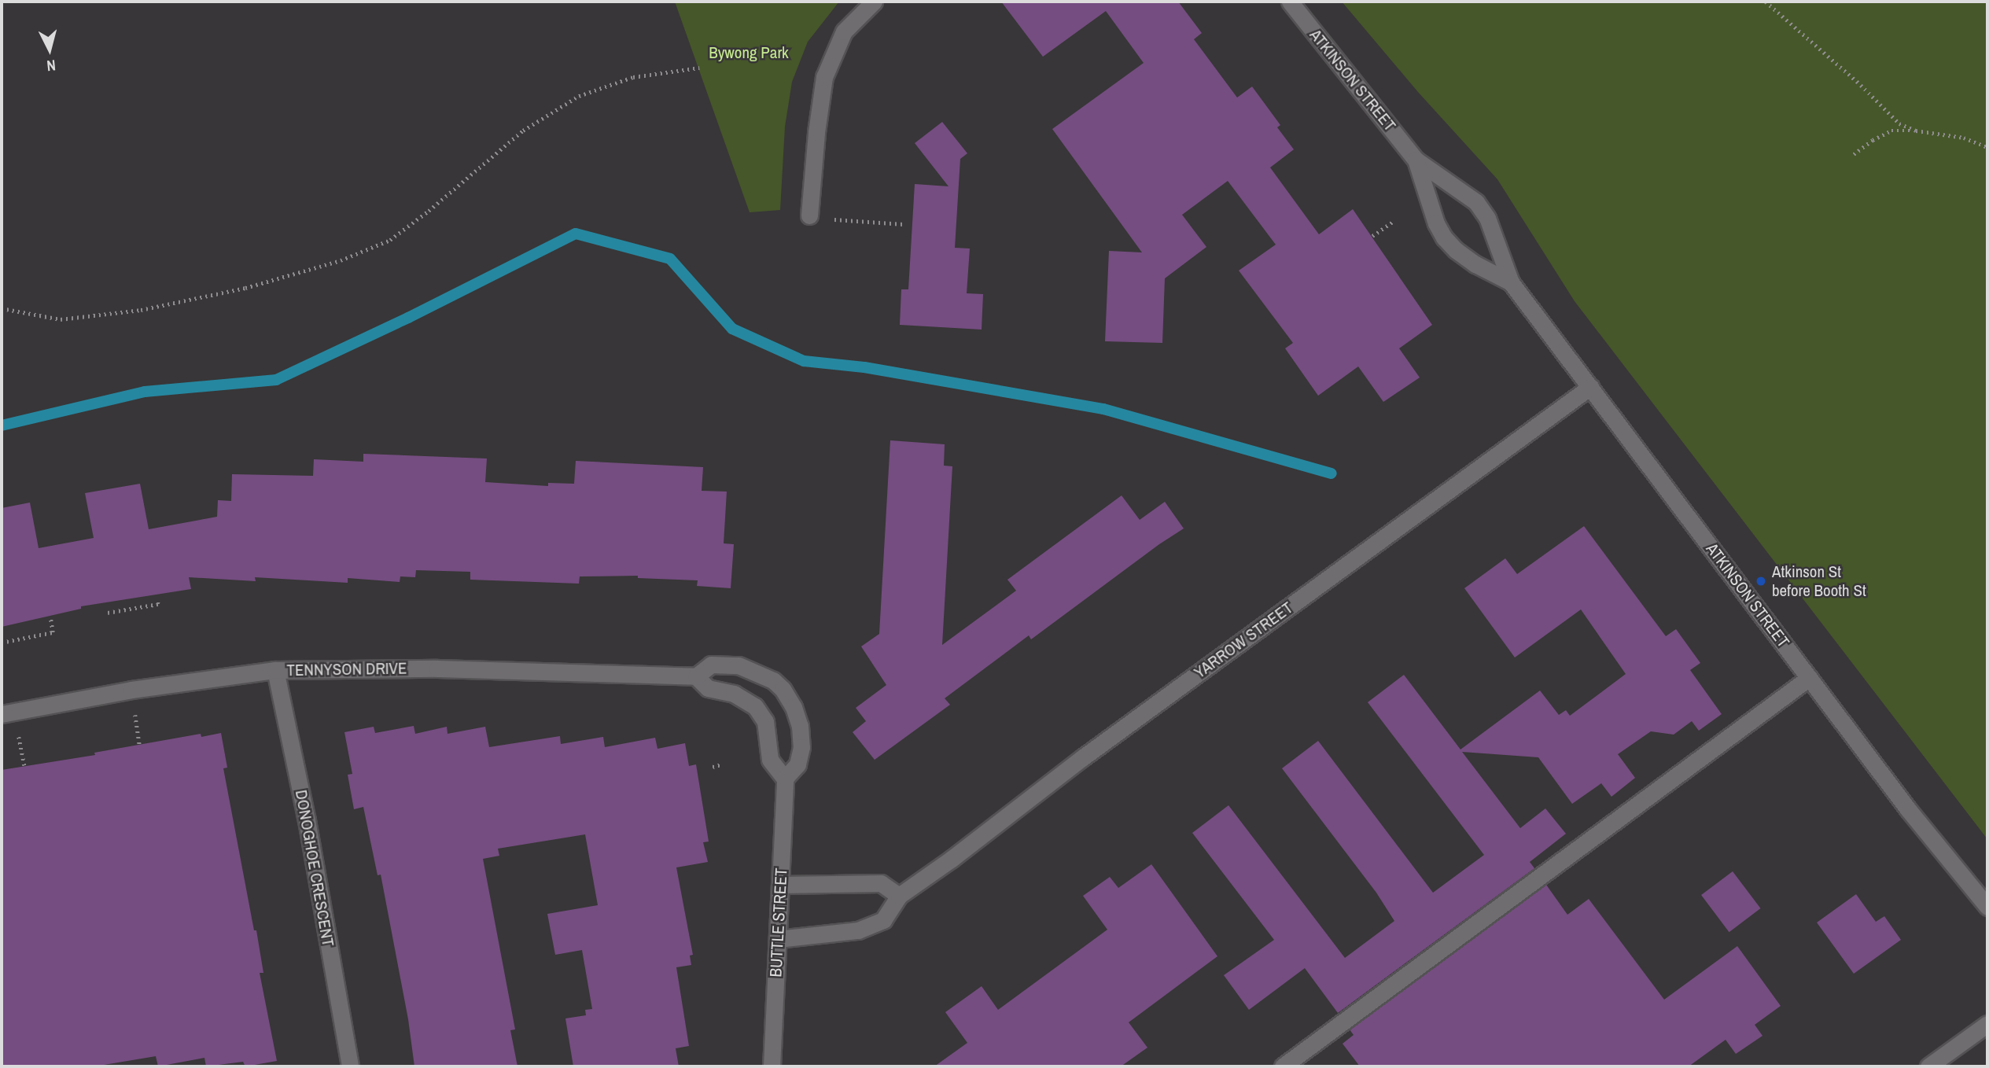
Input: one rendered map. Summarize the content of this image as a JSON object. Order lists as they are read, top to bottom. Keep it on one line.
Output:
{"streets":{"street":["ATKINSON STREET","YARROW STREET","TENNYSON DRIVE","DONOGHOE CRESCENT","BUTTLE STREET"]},"crossings":[["ATKINSON STREET","YARROW STREET"],["YARROW STREET","BUTTLE STREET"],["TENNYSON DRIVE","DONOGHOE CRESCENT"],["TENNYSON DRIVE","BUTTLE STREET"]],"parks":["Bywong Park"],"places":["Atkinson St before Booth St"],"north":"bottom"}
